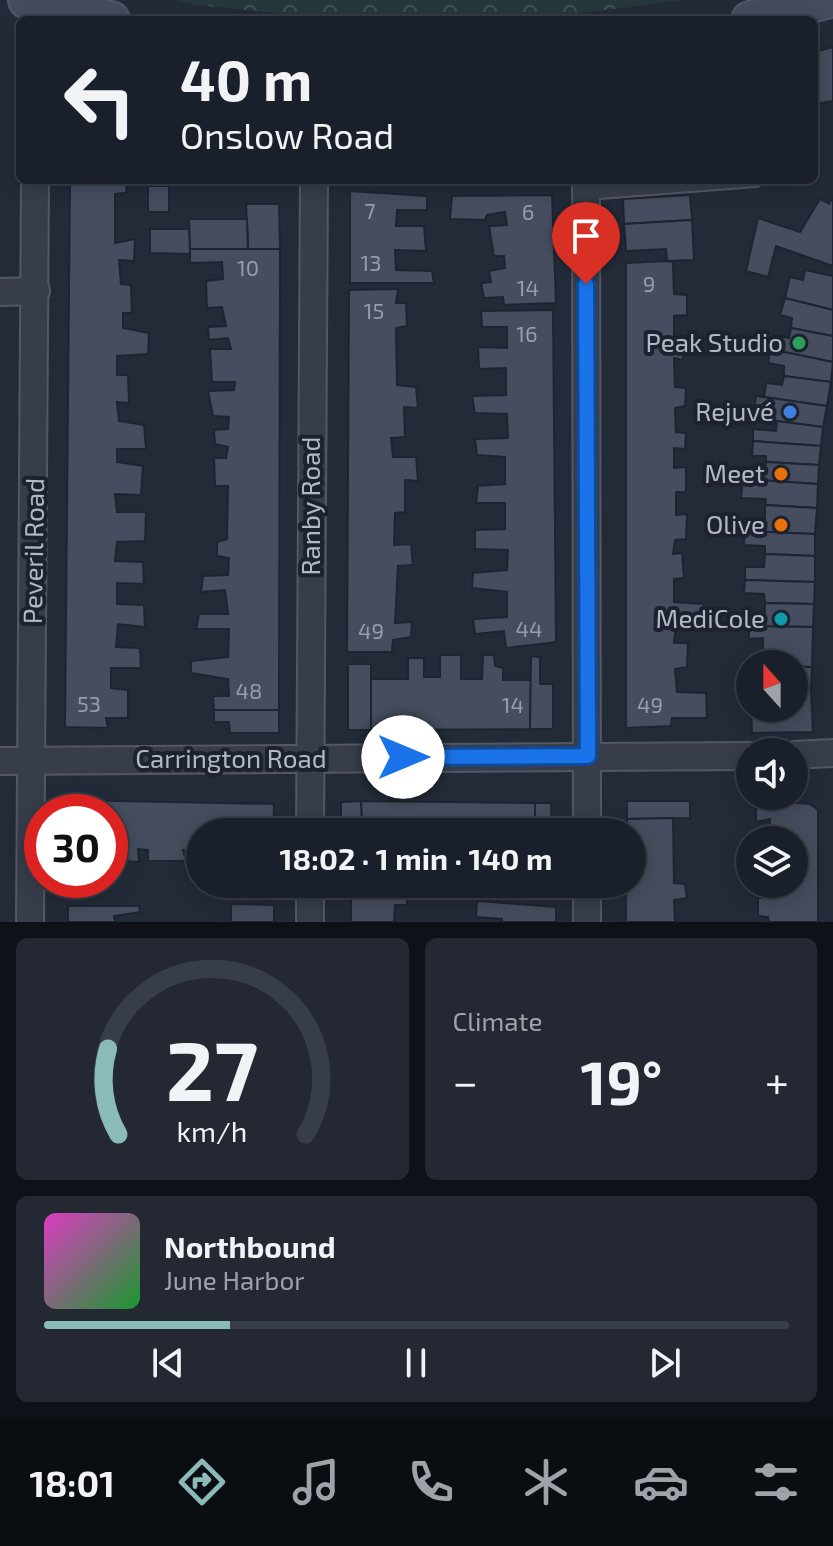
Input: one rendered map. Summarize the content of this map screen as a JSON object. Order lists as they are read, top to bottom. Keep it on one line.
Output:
{"streets":{"street":["Ranby Road","Peveril Road","Carrington Road"]},"crossings":[["Ranby Road","Carrington Road"],["Peveril Road","Carrington Road"]],"places":["Peak Studio","Rejuvé","Meet","Olive","MediCole"],"house_numbers":["7","6","13","10","9","14","15","16","44","49","48","53","14","49"],"north":"top","page":{"turn":["40 m","Onslow Road"],"limit":"30","trip":"18:02 · 1 min · 140 m","tile":"Climate","heat":["−","19°","+"],"song":["Northbound","June Harbor"],"tabs":"18:01","gauge":["27","km/h"]}}
